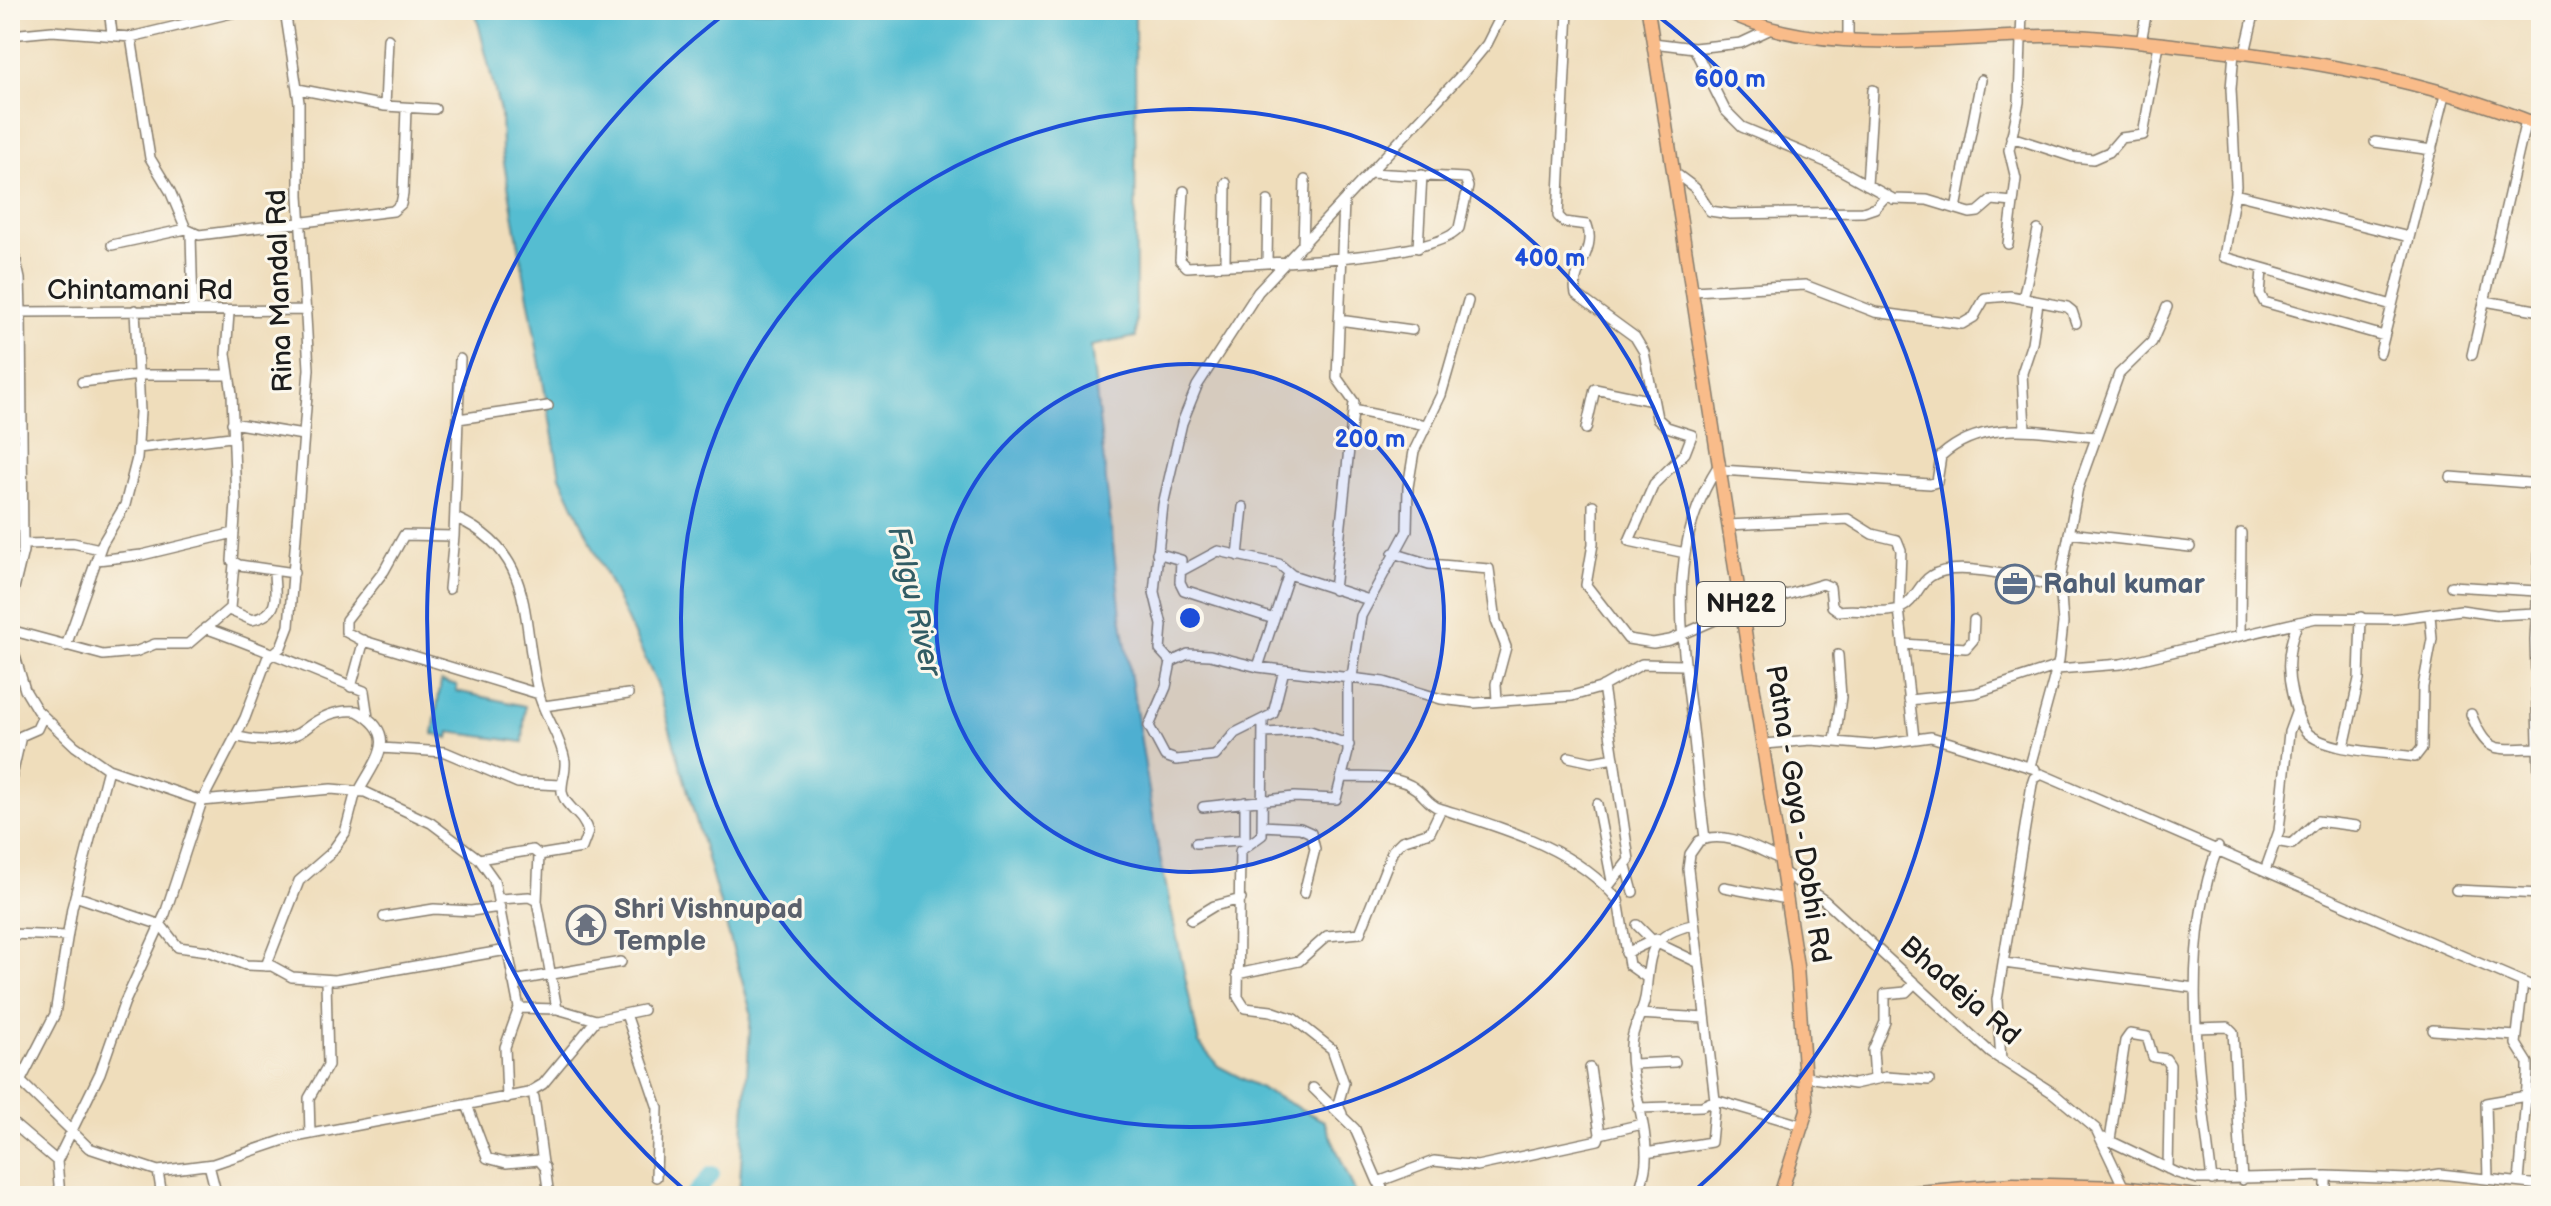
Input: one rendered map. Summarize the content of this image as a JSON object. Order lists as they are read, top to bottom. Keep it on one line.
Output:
{"streets":{"main road":["NH22","Patna - Gaya - Dobhi Rd"],"street":["Chintamani Rd","Rina Mandal Rd","Bhadeja Rd"]},"crossings":[["Chintamani Rd","Rina Mandal Rd"],["Patna - Gaya - Dobhi Rd","Bhadeja Rd"]],"water":["Falgu River"],"places":{"office":["Rahul kumar"],"temple":["Shri Vishnupad Temple"]},"rings":["600 m","400 m","200 m"]}
